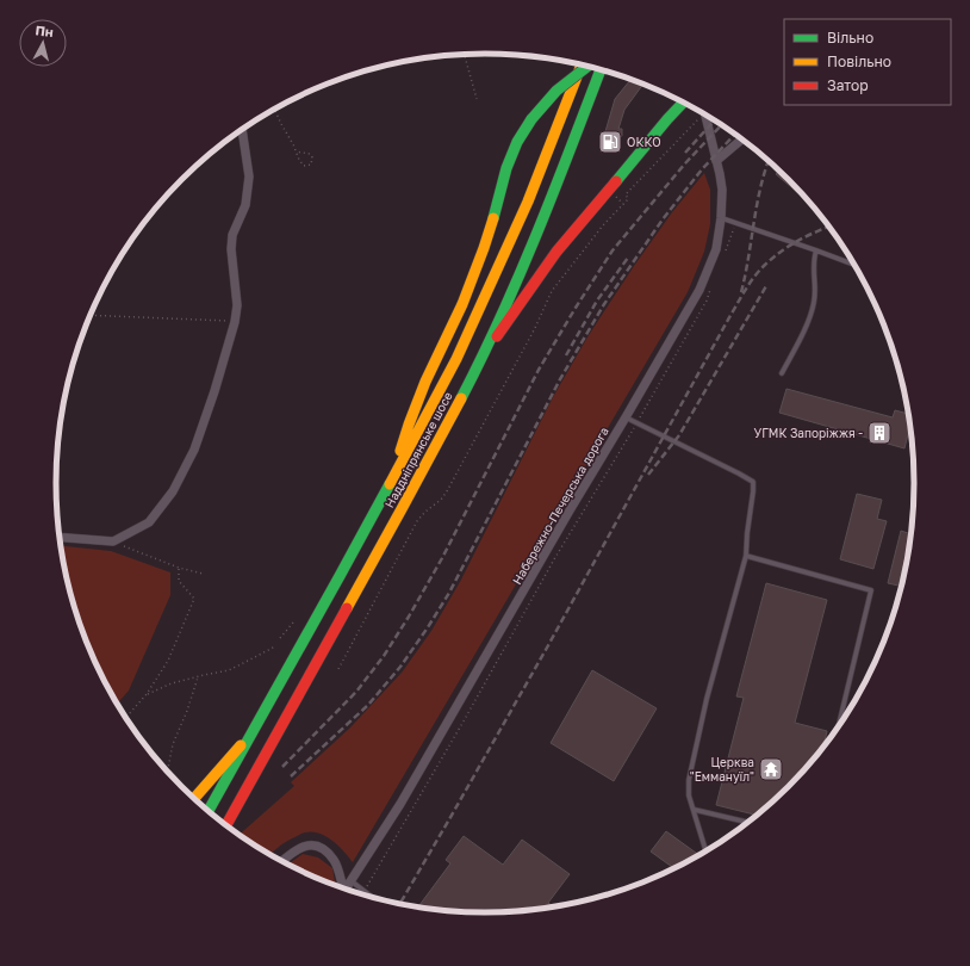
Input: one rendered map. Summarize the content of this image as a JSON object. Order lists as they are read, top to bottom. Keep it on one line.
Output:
{"streets":{"main road":["Наддніпрянське шосе"],"street":["Набережно-Печерська дорога"]},"places":{"fuel station":["ОККО"],"building":["УГМК Запоріжжя -"],"temple":["Церква \"Еммануїл\""]},"legend":["Вільно","Повільно","Затор"],"north":"top"}
